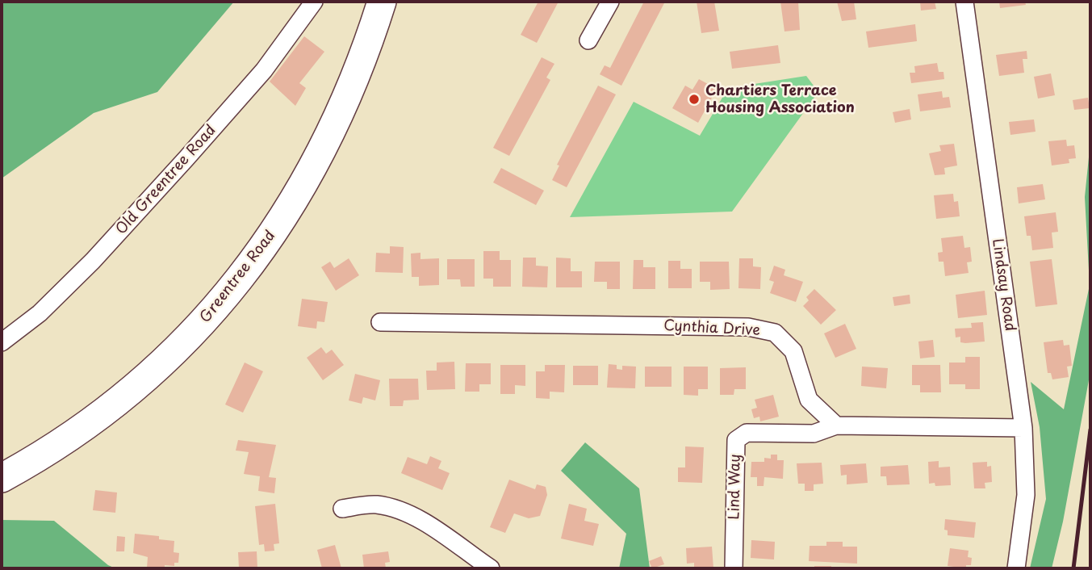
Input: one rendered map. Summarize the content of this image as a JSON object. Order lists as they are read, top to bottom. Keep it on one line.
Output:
{"streets":{"main road":["Greentree Road"],"street":["Old Greentree Road","Lindsay Road","Cynthia Drive","Lind Way"]},"crossings":[["Cynthia Drive","Lind Way"]],"places":["Chartiers Terrace Housing Association"]}
